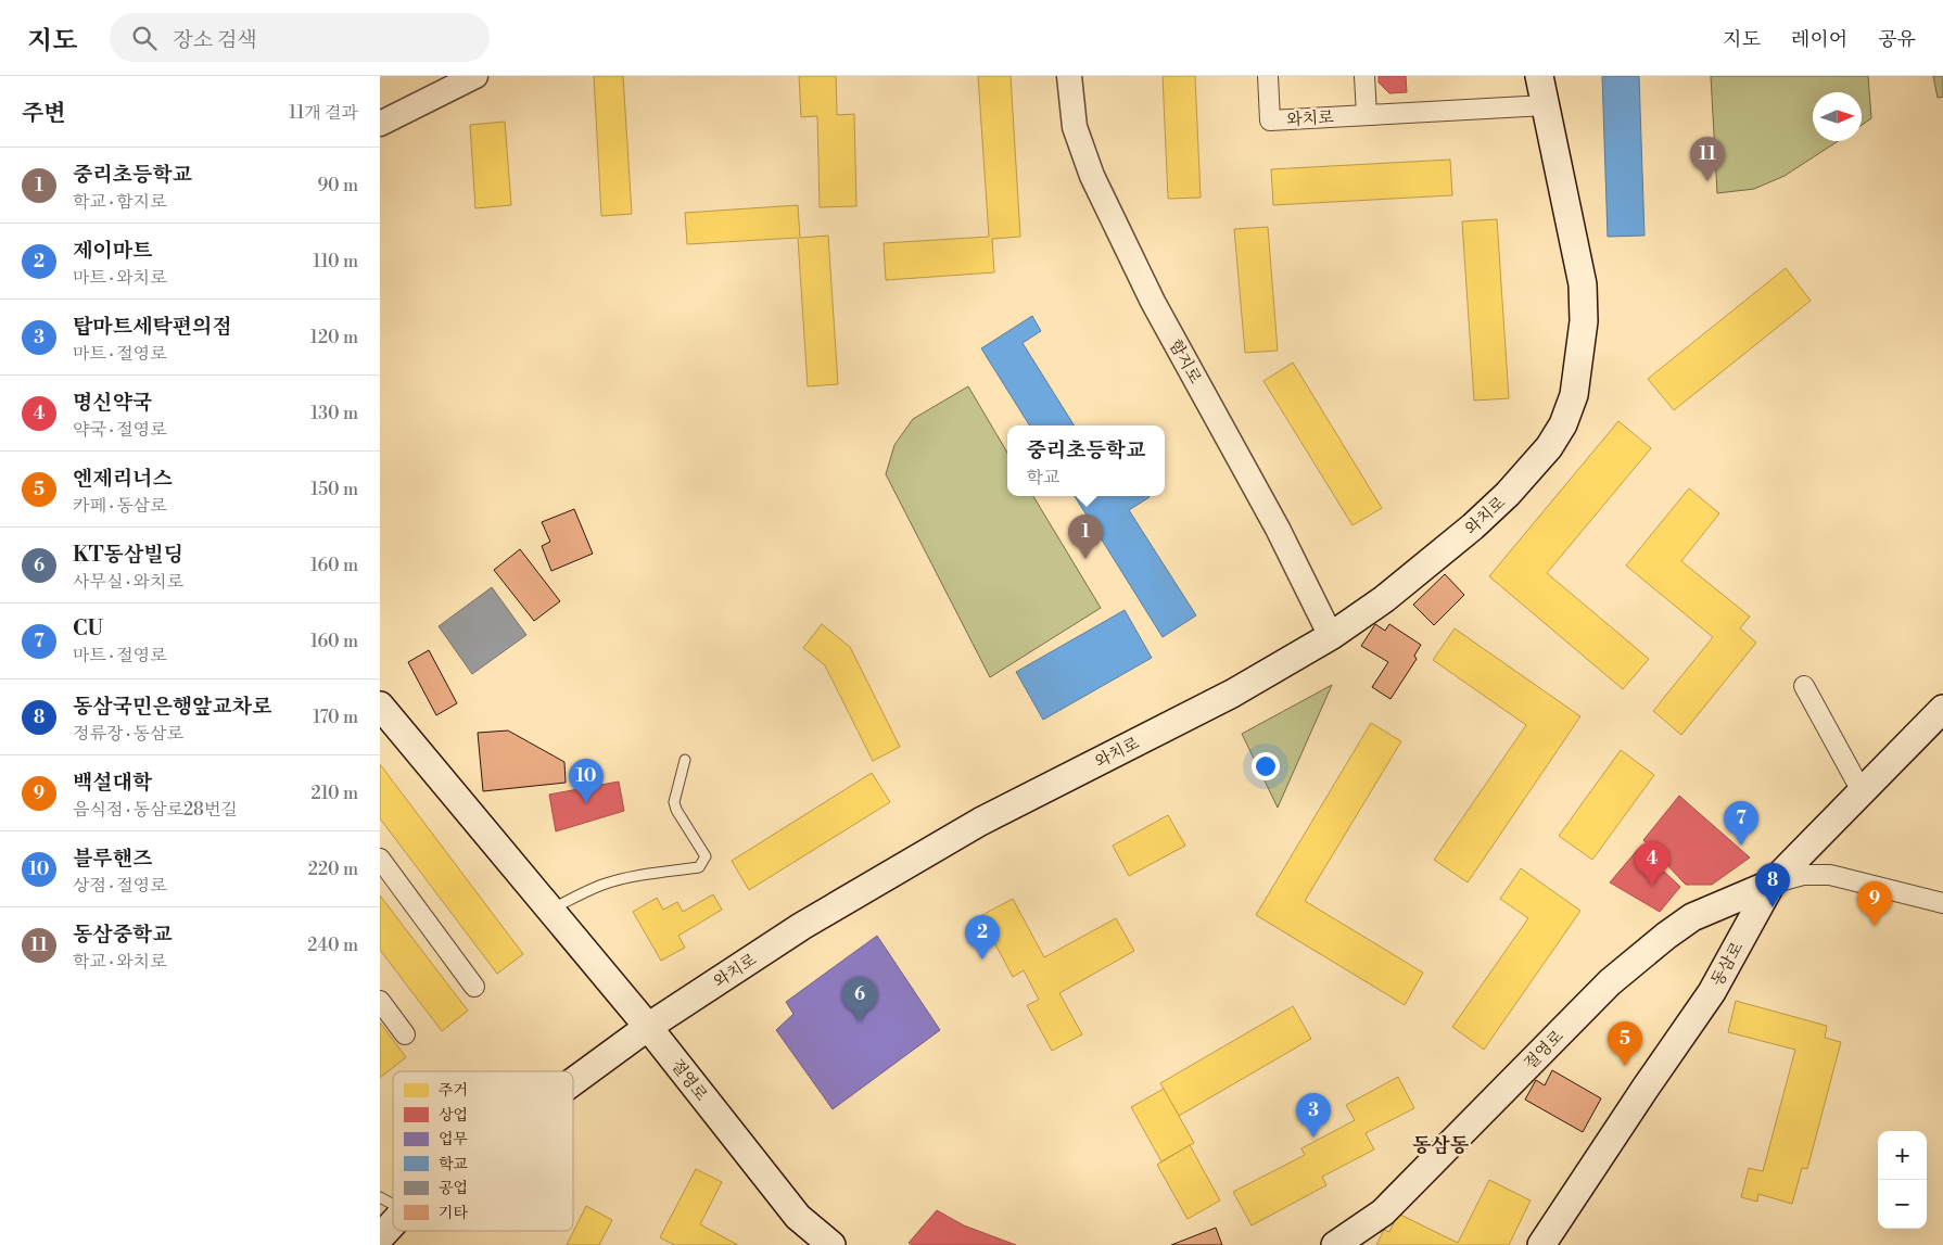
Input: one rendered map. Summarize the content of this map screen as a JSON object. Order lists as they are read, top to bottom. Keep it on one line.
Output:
{"streets":{"main road":["와치로","동삼로","절영로"],"street":["함지로"]},"crossings":[["와치로","함지로"],["와치로","절영로"],["동삼로","절영로"]],"districts":["동삼동"],"legend":["주거","상업","업무","학교","공업","기타"],"north":"right","page":{"header":"지도","search":"장소 검색","nav":["지도","레이어","공유"],"heading":["주변","11개 결과"],"pins":["11","1","10","7","4","8","9","2","6","5","3"],"list":[{"mark":"1","name":"중리초등학교","note":"학교 · 함지로","value":"90 m"},{"mark":"2","name":"제이마트","note":"마트 · 와치로","value":"110 m"},{"mark":"3","name":"탑마트세탁편의점","note":"마트 · 절영로","value":"120 m"},{"mark":"4","name":"명신약국","note":"약국 · 절영로","value":"130 m"},{"mark":"5","name":"엔제리너스","note":"카페 · 동삼로","value":"150 m"},{"mark":"6","name":"KT동삼빌딩","note":"사무실 · 와치로","value":"160 m"},{"mark":"7","name":"CU","note":"마트 · 절영로","value":"160 m"},{"mark":"8","name":"동삼국민은행앞교차로","note":"정류장 · 동삼로","value":"170 m"},{"mark":"9","name":"백설대학","note":"음식점 · 동삼로28번길","value":"210 m"},{"mark":"10","name":"블루핸즈","note":"상점 · 절영로","value":"220 m"},{"mark":"11","name":"동삼중학교","note":"학교 · 와치로","value":"240 m"}],"popup":["중리초등학교","학교"],"map_buttons":["+","−"]}}
